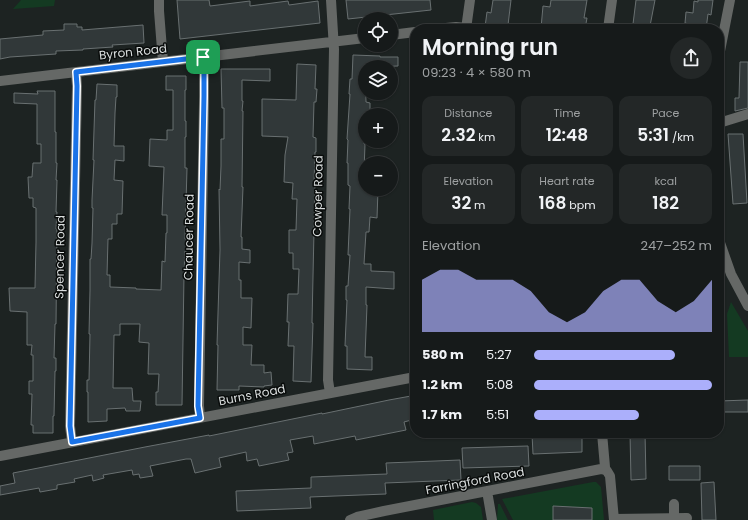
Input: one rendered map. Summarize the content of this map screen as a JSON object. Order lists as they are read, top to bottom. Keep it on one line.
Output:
{"streets":{"street":["Byron Road","Cowper Road","Chaucer Road","Spencer Road","Burns Road","Farringford Road"]},"crossings":[["Byron Road","Cowper Road"],["Byron Road","Chaucer Road"],["Byron Road","Spencer Road"],["Cowper Road","Burns Road"],["Chaucer Road","Burns Road"],["Spencer Road","Burns Road"]],"page":{"map_buttons":["+","−"],"heading":["Morning run","09:23 · 4 × 580 m"],"stats":[["Distance","2.32 km"],["Time","12:48"],["Pace","5:31 /km"],["Elevation","32 m"],["Heart rate","168 bpm"],["kcal","182"]],"chart":["Elevation","247–252 m"],"list":[{"name":"580 m","note":"5:27"},{"name":"1.2 km","note":"5:08"},{"name":"1.7 km","note":"5:51"}]}}
